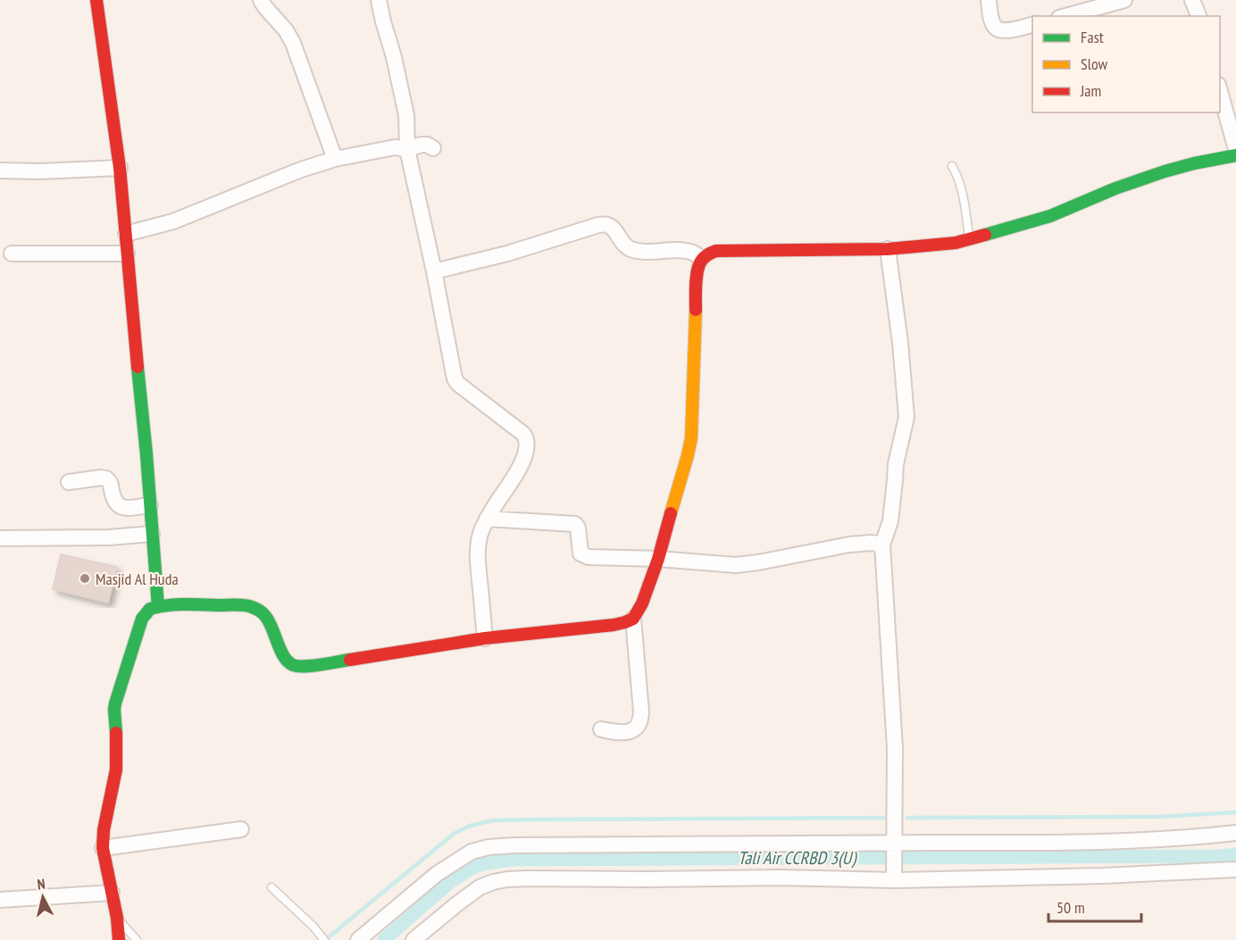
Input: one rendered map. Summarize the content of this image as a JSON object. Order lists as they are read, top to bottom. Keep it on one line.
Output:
{"water":["Tali Air CCRBD 3(U)"],"places":["Masjid Al Huda"],"legend":["Fast","Slow","Jam"],"scale_bar":"50 m","north":"top"}
